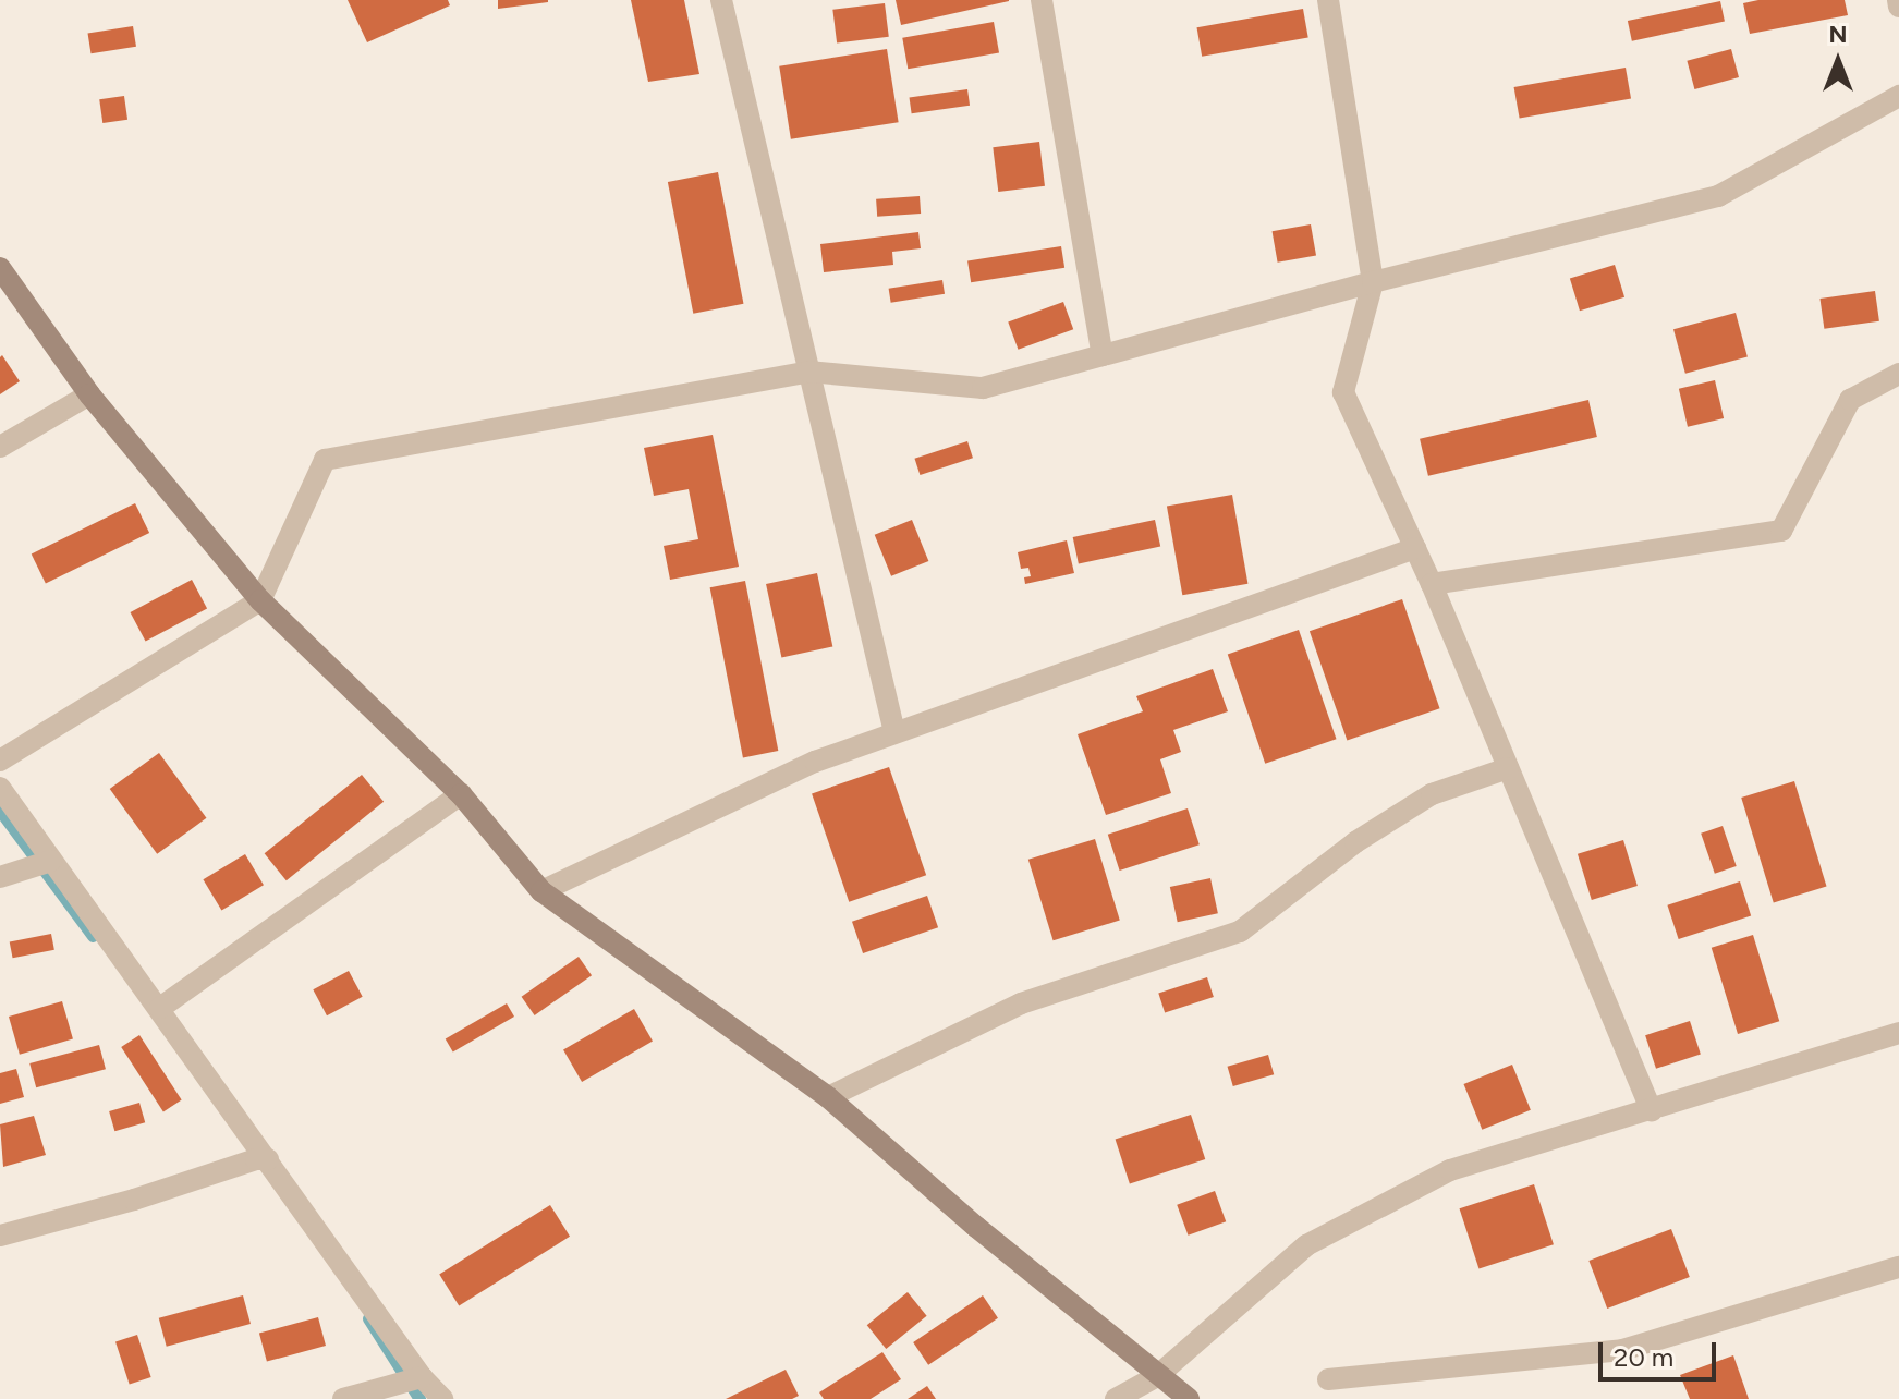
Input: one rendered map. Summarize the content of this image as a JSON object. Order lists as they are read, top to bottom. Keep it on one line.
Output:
{"scale_bar":"20 m","north":"top"}
